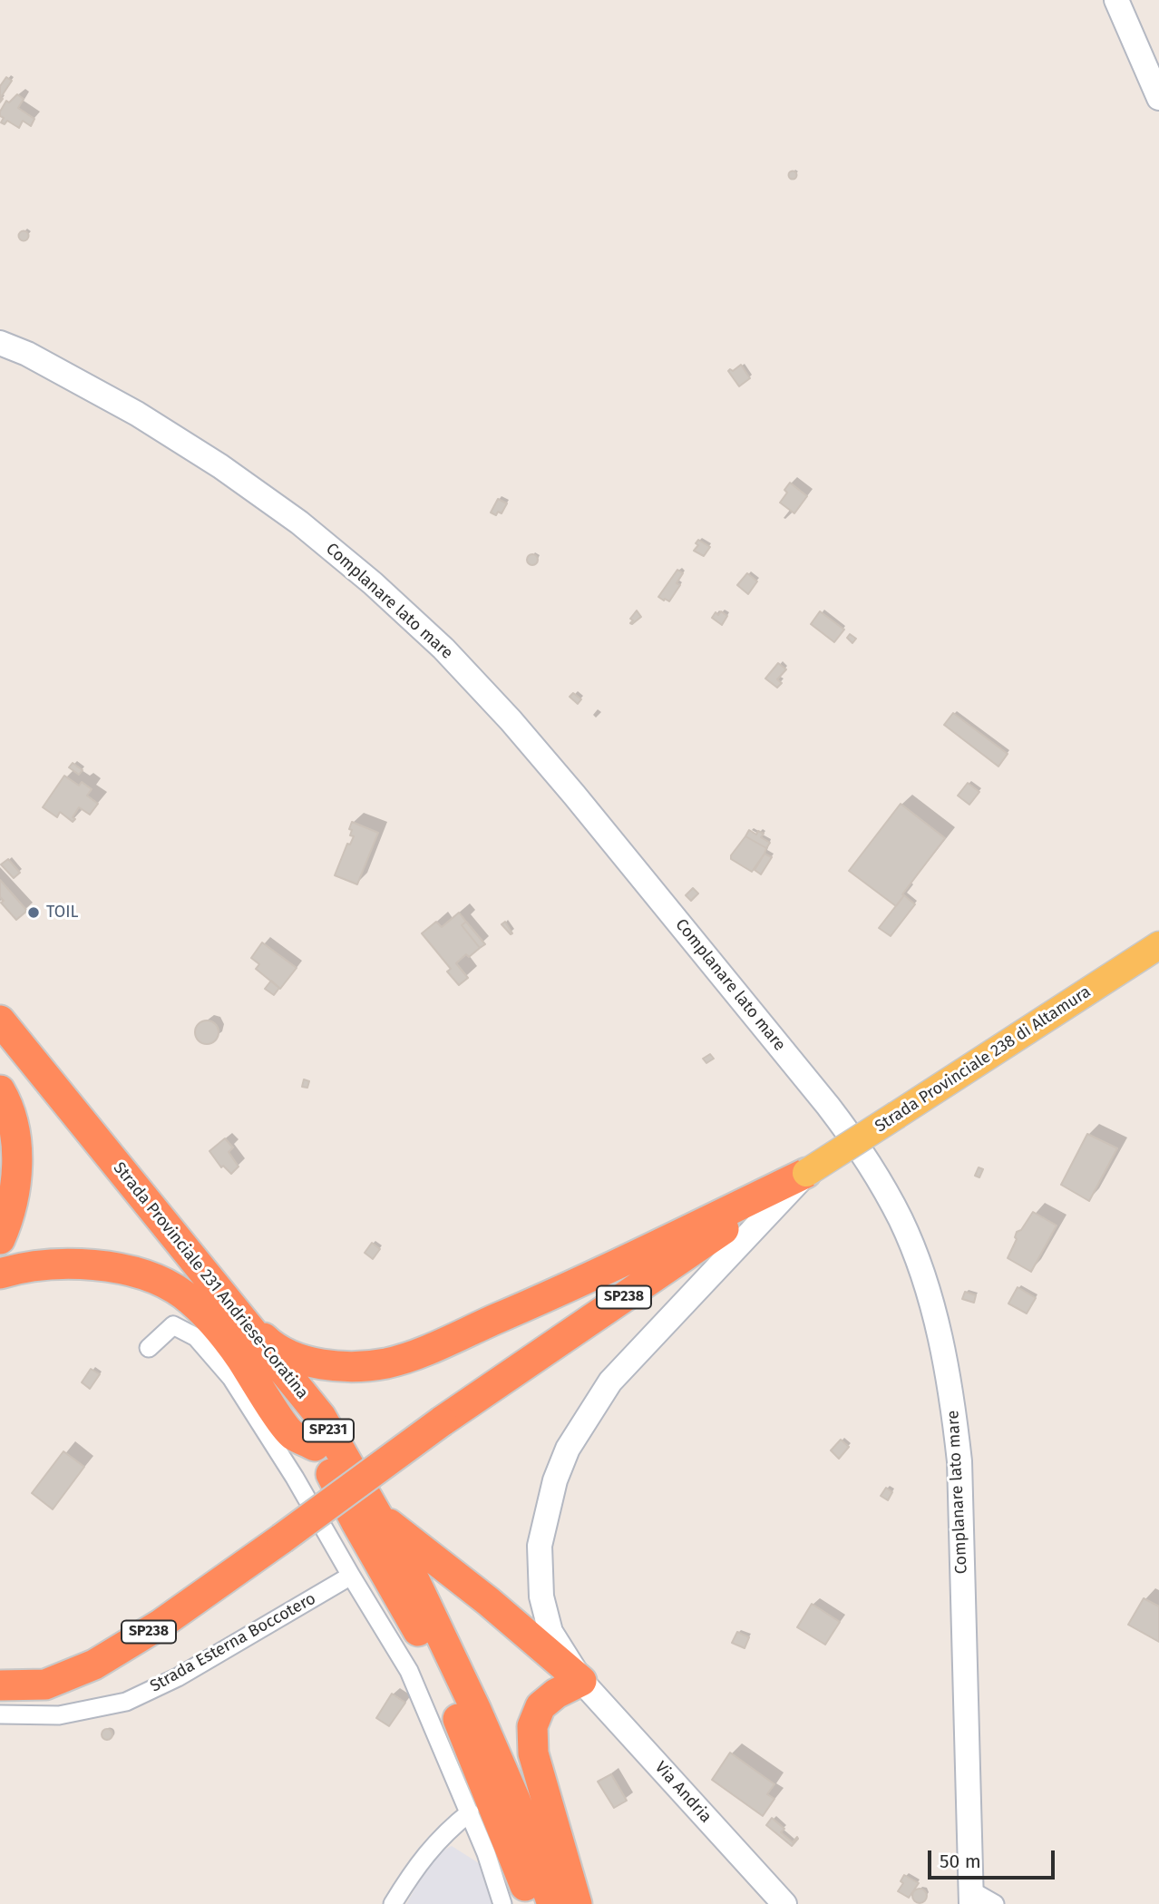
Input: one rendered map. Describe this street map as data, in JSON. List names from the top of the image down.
{
  "streets": {
    "highway": ["Strada Provinciale 231 Andriese-Coratina", "SP238", "SP231"],
    "main road": ["Strada Provinciale 238 di Altamura"],
    "street": ["Complanare lato mare", "Strada Esterna Boccotero", "Via Andria"]
  },
  "crossings": [
    ["Strada Provinciale 238 di Altamura", "SP238"],
    ["Strada Provinciale 238 di Altamura", "Via Andria"],
    ["SP238", "Via Andria"]
  ],
  "places": ["TOIL"],
  "scale_bar": "50 m"
}
